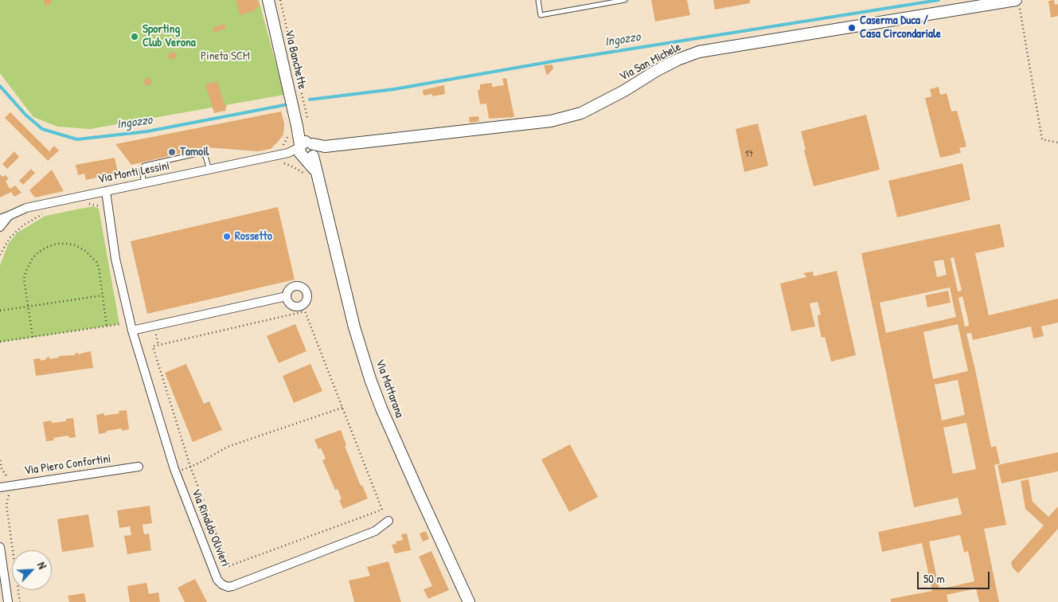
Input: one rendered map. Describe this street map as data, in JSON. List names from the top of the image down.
{
  "streets": {
    "street": [
      "Via Banchette",
      "Via San Michele",
      "Via Monti Lessini",
      "Via Mattarana",
      "Via Piero Confortini",
      "Via Rinaldo Olivieri"
    ]
  },
  "crossings": [
    ["Via Banchette", "Via San Michele"],
    ["Via Banchette", "Via Monti Lessini"],
    ["Via Banchette", "Via Mattarana"],
    ["Via San Michele", "Via Monti Lessini"],
    ["Via San Michele", "Via Mattarana"],
    ["Via Monti Lessini", "Via Mattarana"],
    ["Via Monti Lessini", "Via Rinaldo Olivieri"]
  ],
  "water": ["Ingozzo"],
  "parks": ["Pineta SCM"],
  "places": [
    "Caserma Duca / Casa Circondariale",
    "Sporting Club Verona",
    "Tamoil",
    "Rossetto"
  ],
  "house_numbers": ["17"],
  "scale_bar": "50 m",
  "north": "top right"
}
